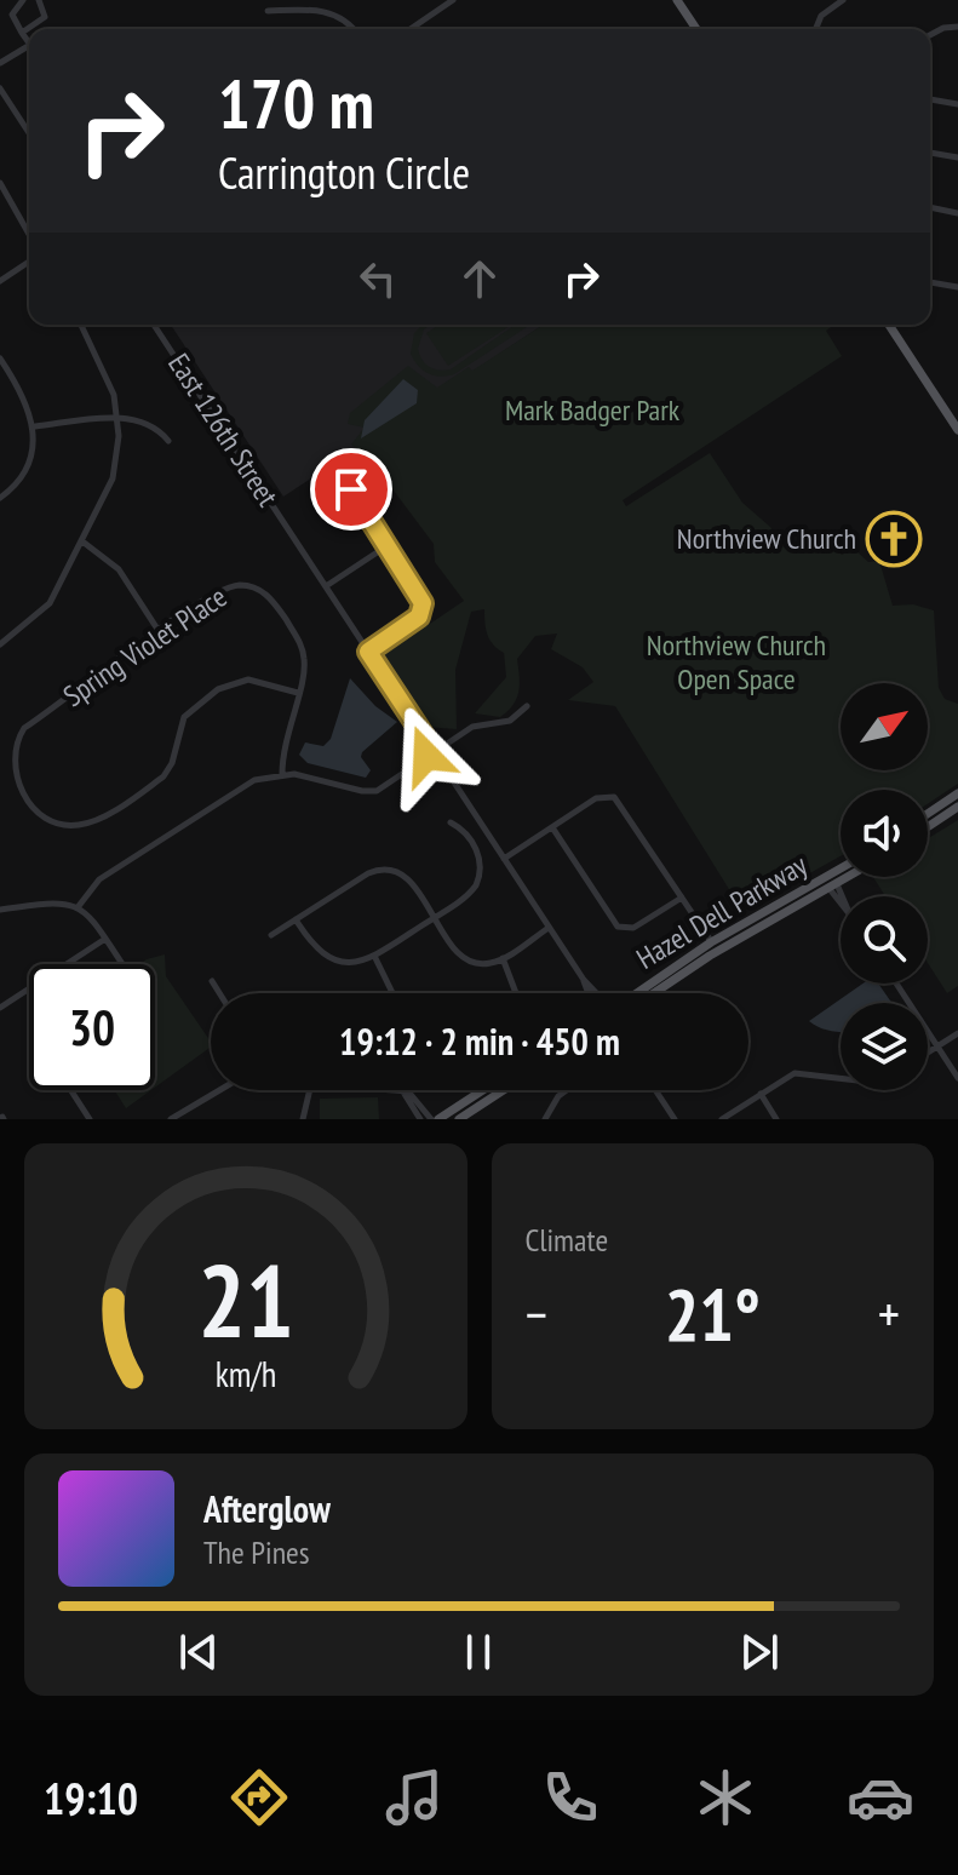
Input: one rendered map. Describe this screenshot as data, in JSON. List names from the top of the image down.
{
  "streets": {
    "main road": ["Hazel Dell Parkway"],
    "street": ["East 126th Street", "Spring Violet Place"]
  },
  "parks": ["Mark Badger Park", "Northview Church Open Space"],
  "places": {
    "church": ["Northview Church"]
  },
  "north": "top right",
  "page": {
    "turn": ["170 m", "Carrington Circle"],
    "limit": "30",
    "trip": "19:12 · 2 min · 450 m",
    "tile": "Climate",
    "heat": ["−", "21°", "+"],
    "song": ["Afterglow", "The Pines"],
    "tabs": "19:10",
    "gauge": ["21", "km/h"]
  }
}
